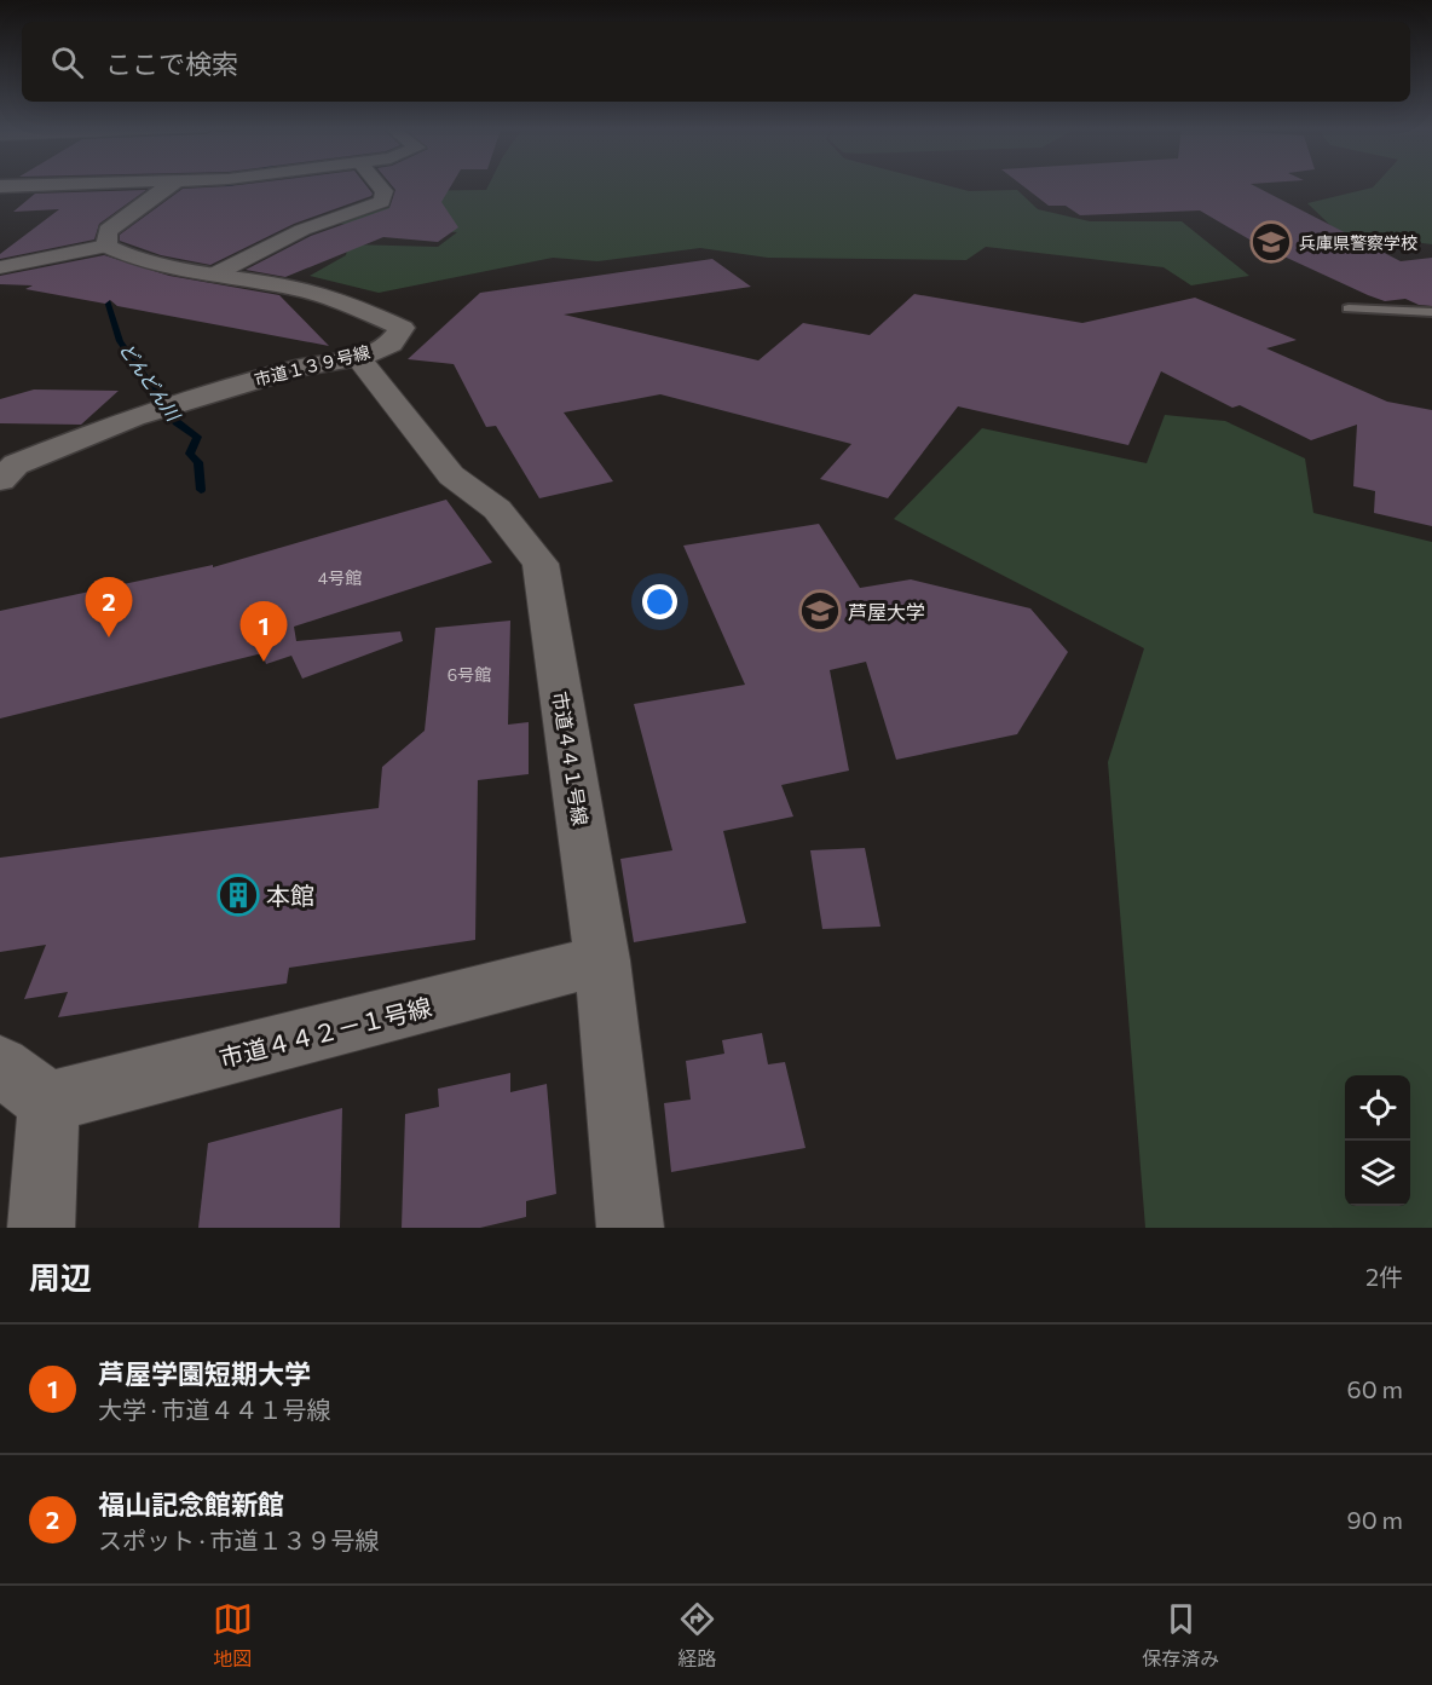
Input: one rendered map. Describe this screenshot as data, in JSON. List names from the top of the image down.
{
  "streets": {
    "street": ["市道１３９号線", "市道４４１号線", "市道４４２－１号線"]
  },
  "crossings": [
    ["市道１３９号線", "市道４４１号線"],
    ["市道４４１号線", "市道４４２－１号線"]
  ],
  "water": ["どんどん川"],
  "places": {
    "school or university": ["兵庫県警察学校", "芦屋大学"],
    "building": ["本館"]
  },
  "house_numbers": ["4号館", "6号館"],
  "page": {
    "search": "ここで検索",
    "pins": ["2", "1"],
    "heading": ["周辺", "2件"],
    "list": [
      {
        "mark": "1",
        "name": "芦屋学園短期大学",
        "note": "大学 · 市道４４１号線",
        "value": "60 m"
      },
      {
        "mark": "2",
        "name": "福山記念館新館",
        "note": "スポット · 市道１３９号線",
        "value": "90 m"
      }
    ],
    "nav": ["地図", "経路", "保存済み"]
  }
}
